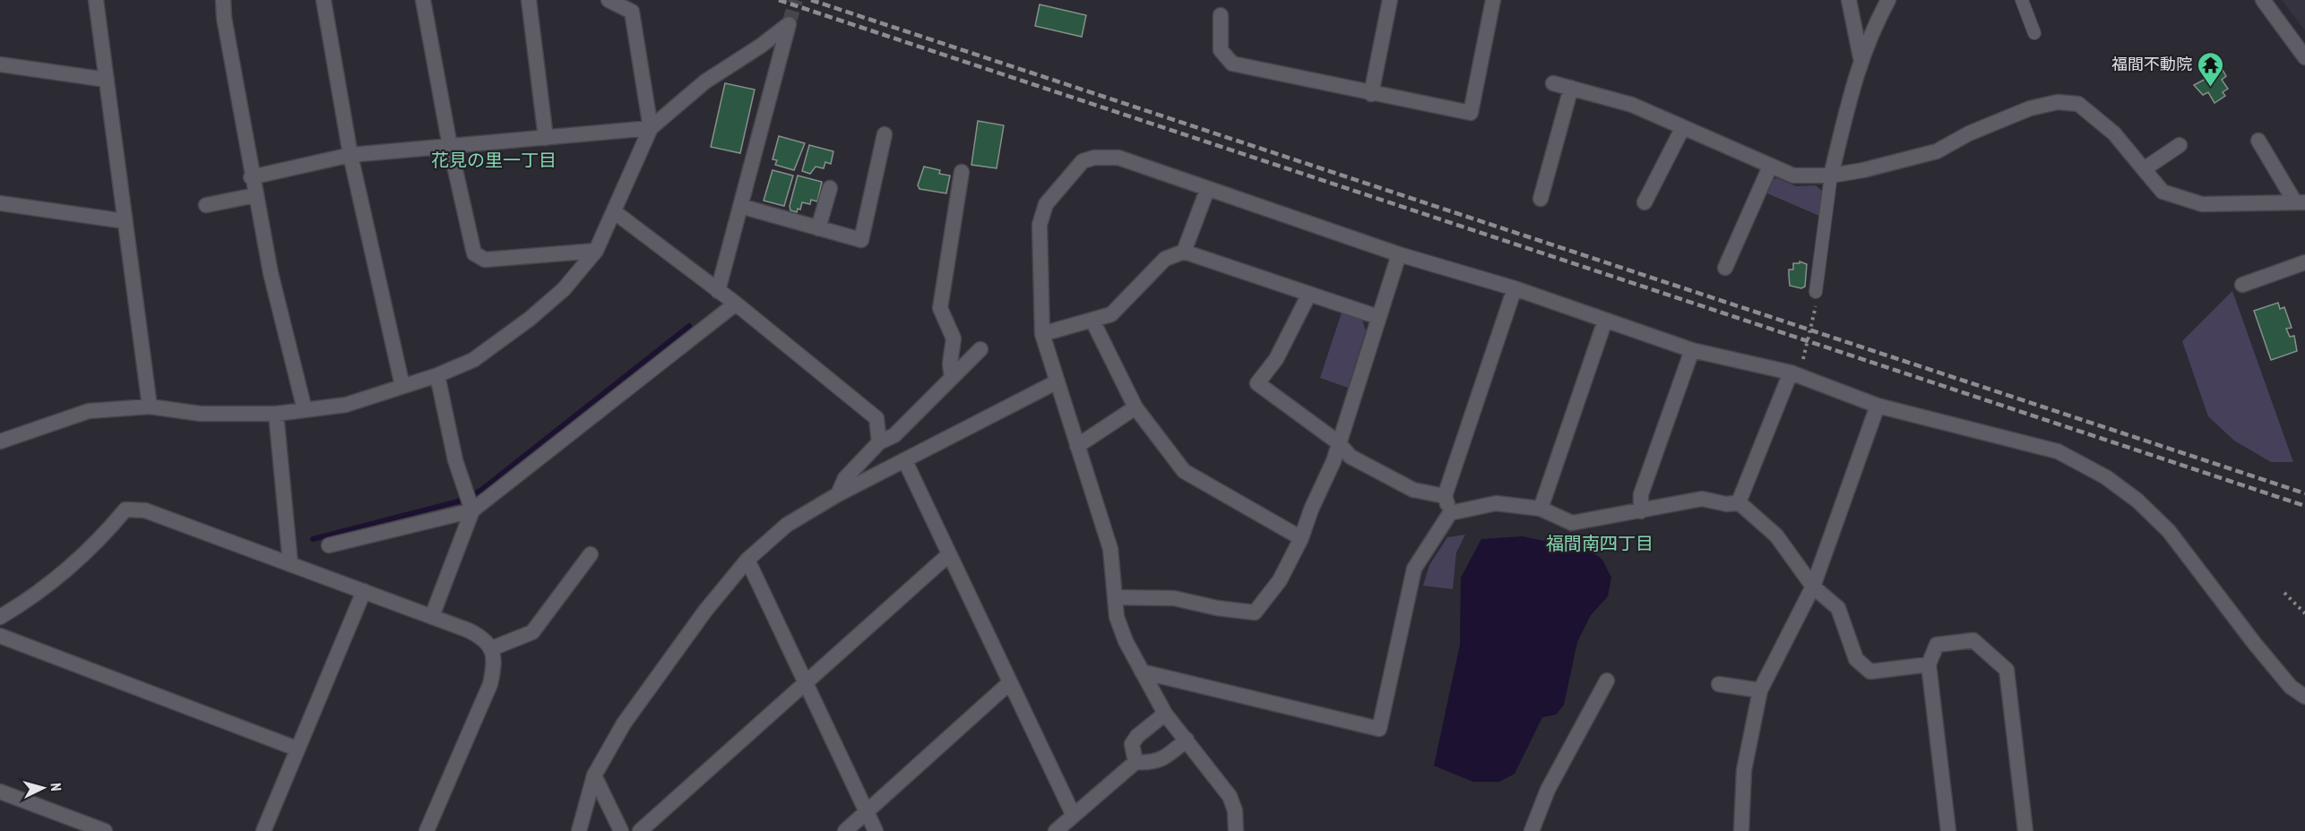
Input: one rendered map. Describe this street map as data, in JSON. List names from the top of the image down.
{
  "districts": ["花見の里一丁目", "福間南四丁目"],
  "places": {
    "temple": ["福間不動院"]
  },
  "north": "right"
}
